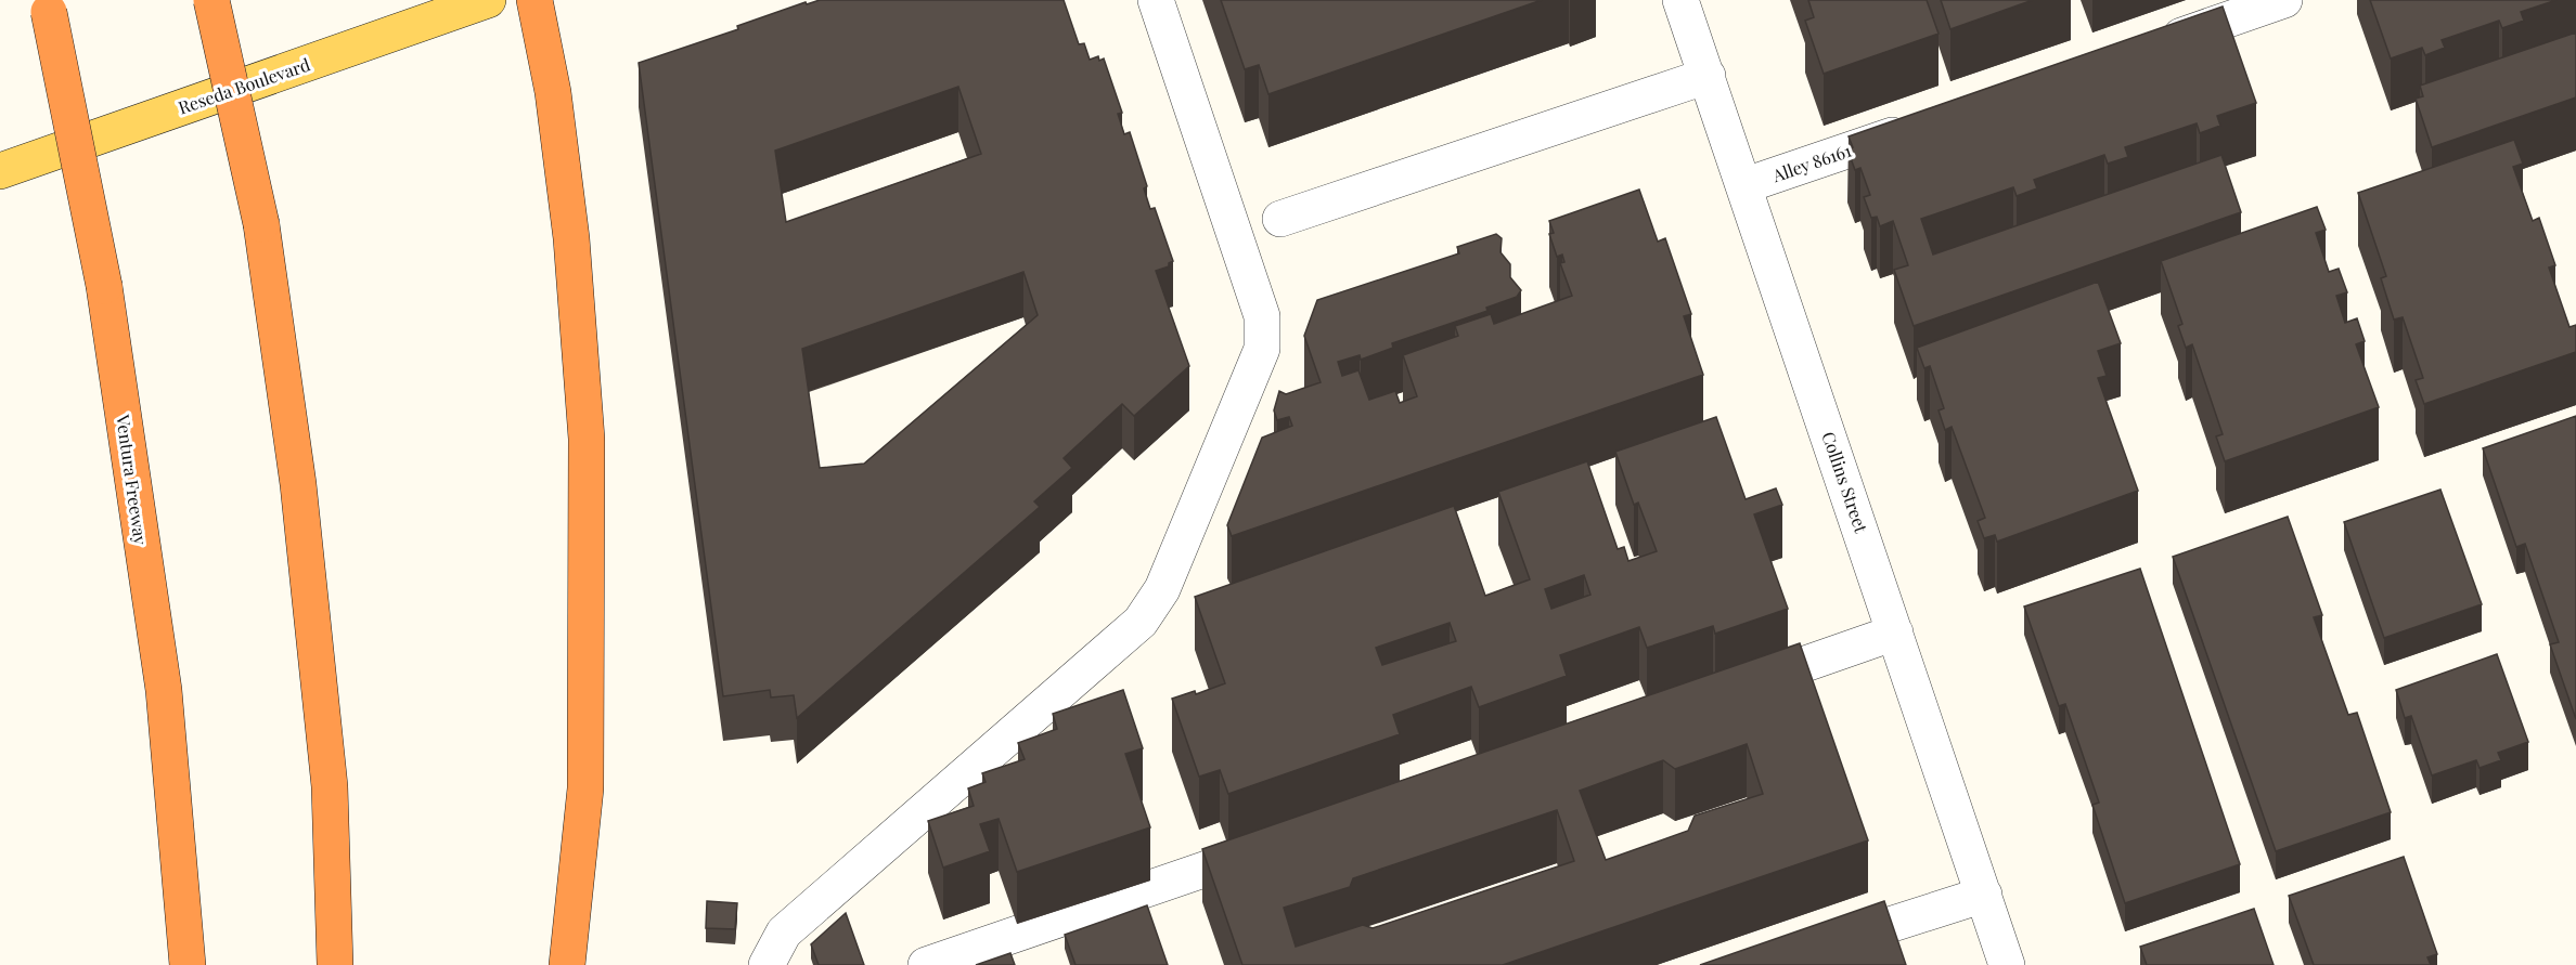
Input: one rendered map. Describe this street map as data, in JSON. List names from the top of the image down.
{
  "streets": {
    "highway": ["Ventura Freeway"],
    "main road": ["Reseda Boulevard"],
    "street": ["Alley 86161", "Collins Street"]
  },
  "crossings": [
    ["Alley 86161", "Collins Street"]
  ]
}
